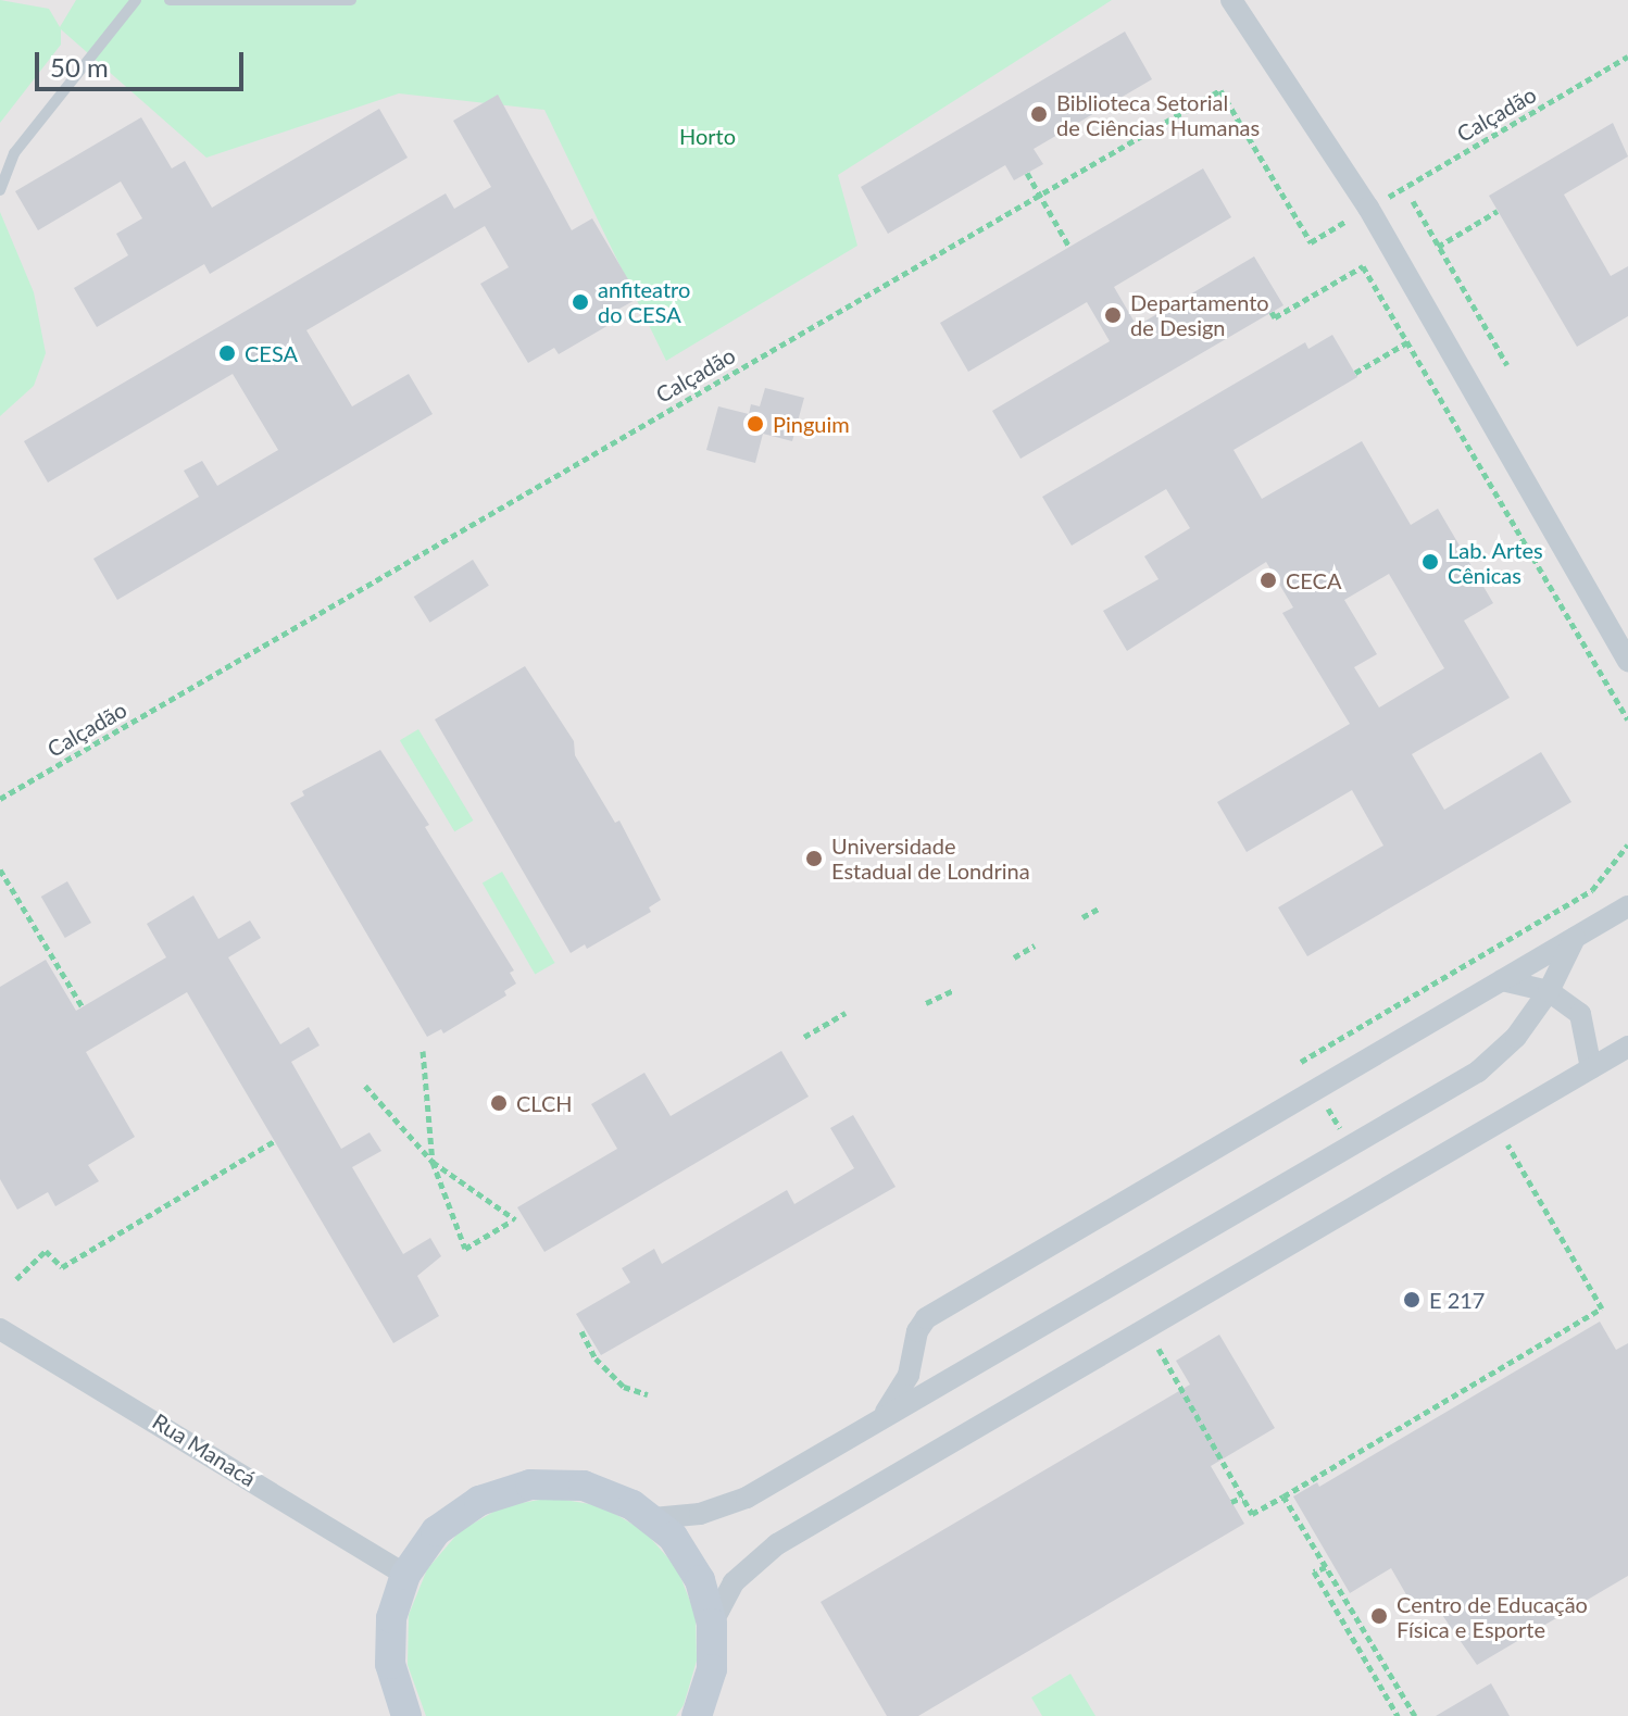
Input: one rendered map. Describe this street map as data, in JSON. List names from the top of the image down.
{
  "streets": {
    "street": ["Rua Manacá"],
    "path": ["Calçadão"]
  },
  "parks": ["Horto"],
  "places": [
    "Biblioteca Setorial de Ciências Humanas",
    "anfiteatro do CESA",
    "Departamento de Design",
    "CESA",
    "Pinguim",
    "Lab. Artes Cênicas",
    "CECA",
    "Universidade Estadual de Londrina",
    "CLCH",
    "E 217",
    "Centro de Educação Física e Esporte"
  ],
  "scale_bar": "50 m"
}
